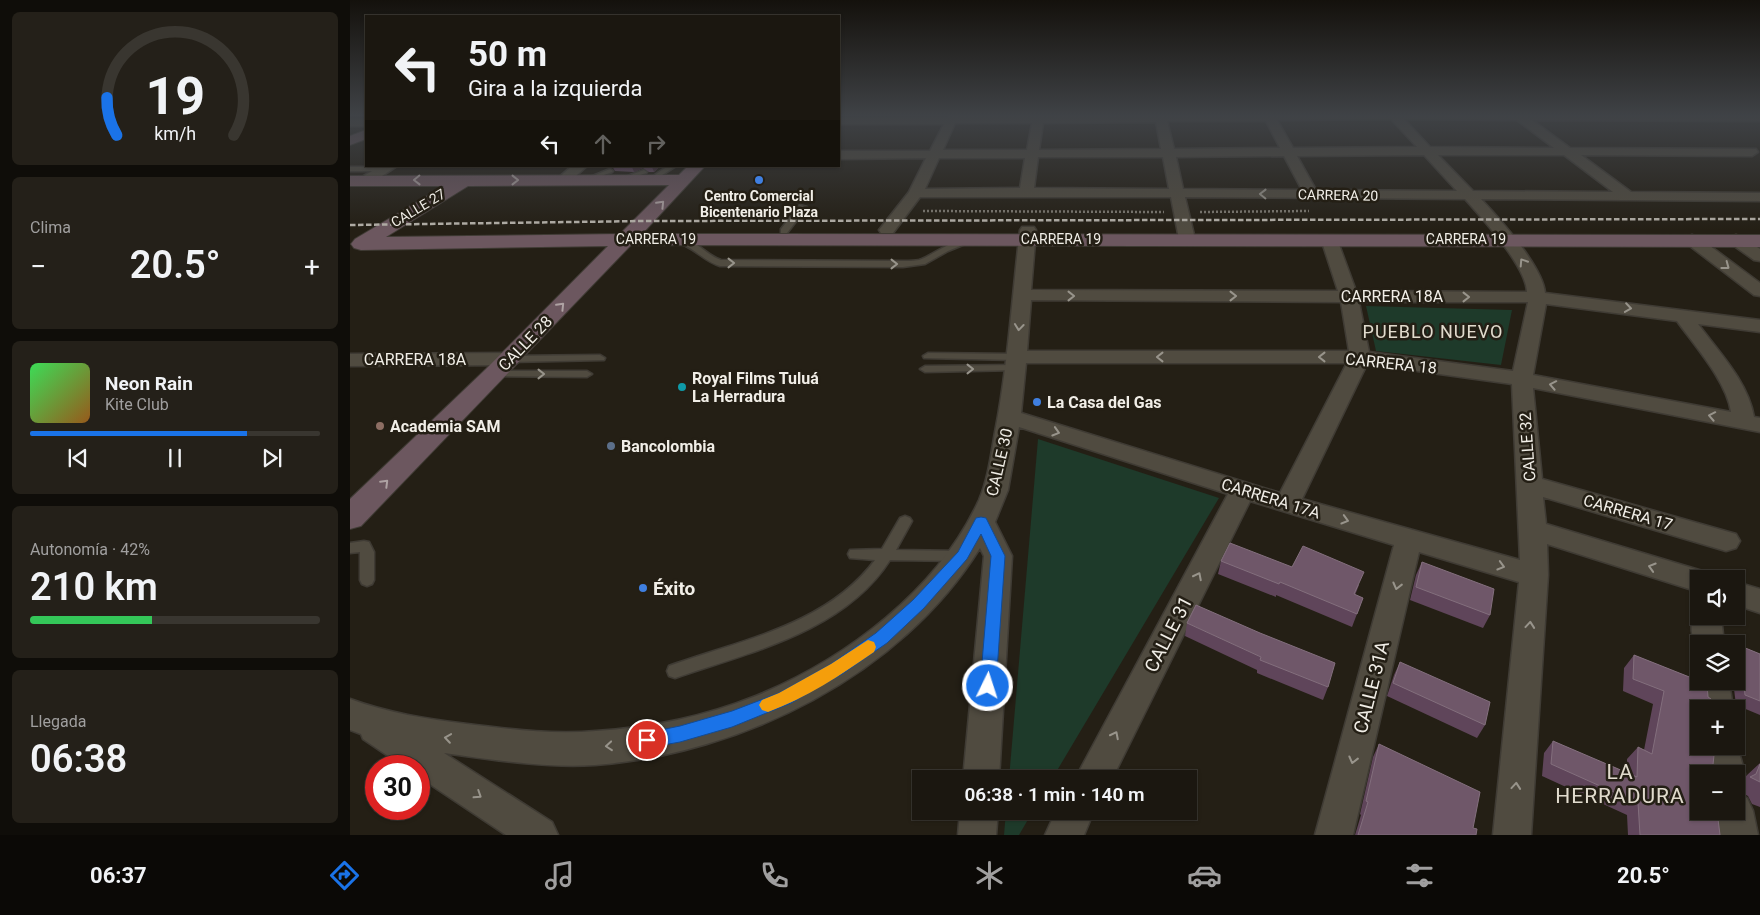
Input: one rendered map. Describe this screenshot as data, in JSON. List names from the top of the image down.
{
  "streets": {
    "main road": ["CALLE 27", "CARRERA 19", "CALLE 28"],
    "street": [
      "CARRERA 20",
      "CARRERA 18A",
      "CARRERA 18",
      "CALLE 32",
      "CALLE 30",
      "CARRERA 17A",
      "CARRERA 17",
      "CALLE 31",
      "CALLE 31A"
    ]
  },
  "crossings": [
    ["CARRERA 20", "CALLE 32"],
    ["CALLE 27", "CARRERA 19"],
    ["CARRERA 19", "CALLE 28"],
    ["CARRERA 19", "CALLE 32"],
    ["CARRERA 19", "CALLE 30"],
    ["CARRERA 18A", "CALLE 28"],
    ["CARRERA 18A", "CALLE 32"],
    ["CARRERA 18A", "CALLE 30"],
    ["CARRERA 18", "CALLE 32"],
    ["CARRERA 18", "CALLE 30"],
    ["CALLE 32", "CARRERA 17A"],
    ["CALLE 32", "CARRERA 17"],
    ["CALLE 30", "CARRERA 17A"],
    ["CARRERA 17A", "CALLE 31"],
    ["CARRERA 17A", "CALLE 31A"]
  ],
  "one_way": [
    "CARRERA 18A",
    "CALLE 28",
    "CARRERA 18",
    "CALLE 32",
    "CALLE 30",
    "CARRERA 17A",
    "CALLE 31",
    "CALLE 31A"
  ],
  "districts": ["PUEBLO NUEVO", "LA HERRADURA"],
  "places": [
    "Centro Comercial Bicentenario Plaza",
    "Royal Films Tuluá La Herradura",
    "La Casa del Gas",
    "Academia SAM",
    "Bancolombia",
    "Éxito"
  ],
  "page": {
    "turn": ["50 m", "Gira a la izquierda"],
    "tile": [
      "Clima",
      ["Autonomía · 42%", "210 km"],
      ["Llegada", "06:38"]
    ],
    "heat": ["−", "20.5°", "+"],
    "song": ["Neon Rain", "Kite Club"],
    "map_buttons": ["+", "−"],
    "limit": "30",
    "trip": "06:38 · 1 min · 140 m",
    "tabs": ["06:37", "20.5°"],
    "gauge": ["19", "km/h"]
  }
}
